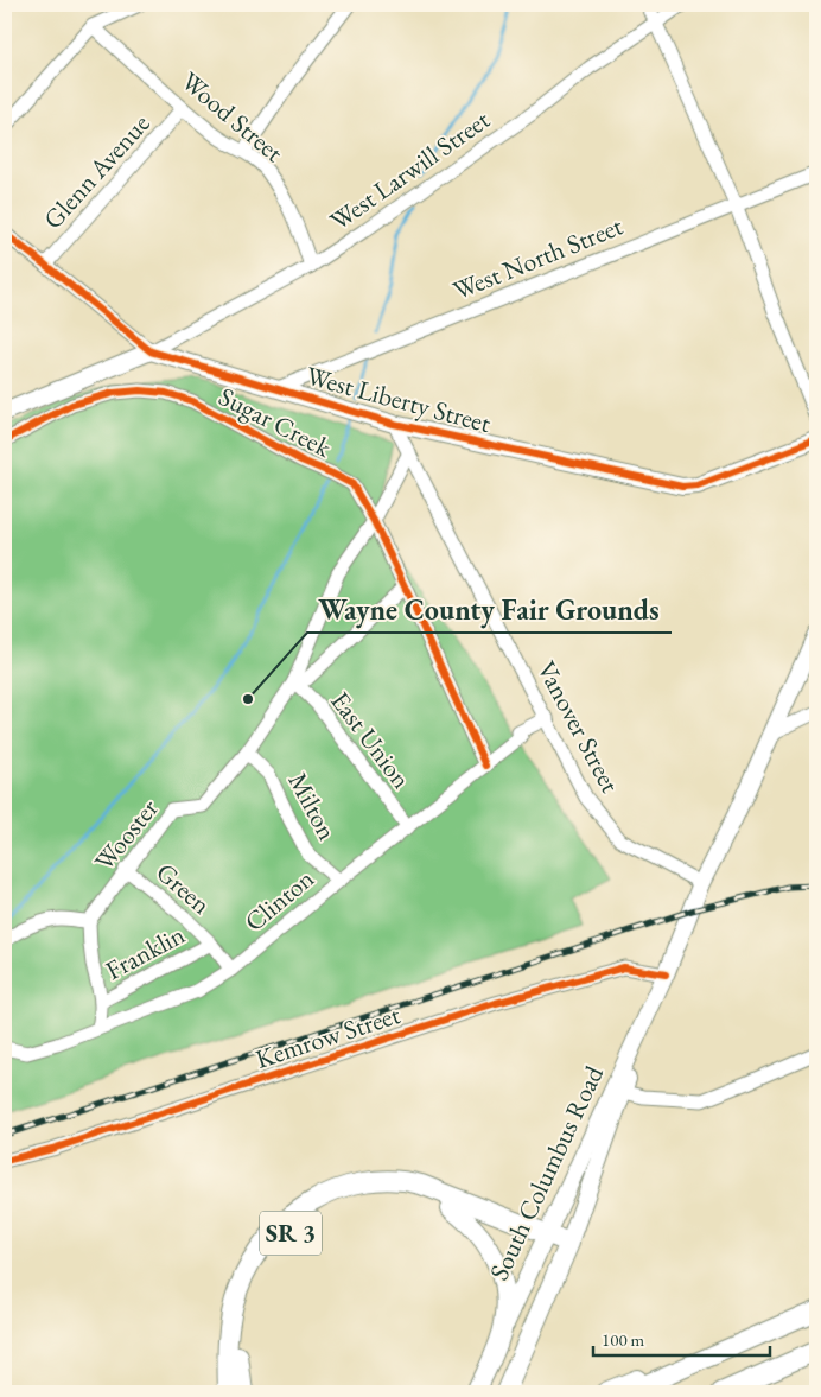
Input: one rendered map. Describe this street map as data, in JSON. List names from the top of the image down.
{
  "streets": {
    "highway": ["South Columbus Road", "SR 3"],
    "main road": ["West Liberty Street"],
    "street": [
      "Wood Street",
      "West Larwill Street",
      "Glenn Avenue",
      "West North Street",
      "Sugar Creek",
      "Vanover Street",
      "East Union",
      "Milton",
      "Wooster",
      "Green",
      "Clinton",
      "Franklin",
      "Kemrow Street"
    ]
  },
  "crossings": [
    ["Wood Street", "West Larwill Street"],
    ["Wood Street", "Glenn Avenue"],
    ["West Larwill Street", "West Liberty Street"],
    ["Glenn Avenue", "West Liberty Street"],
    ["West North Street", "West Liberty Street"],
    ["West Liberty Street", "Vanover Street"],
    ["Sugar Creek", "Wooster"],
    ["Sugar Creek", "Clinton"],
    ["Vanover Street", "Wooster"],
    ["Vanover Street", "Clinton"],
    ["Vanover Street", "South Columbus Road"],
    ["East Union", "Wooster"],
    ["East Union", "Clinton"],
    ["Milton", "Wooster"],
    ["Milton", "Clinton"],
    ["Wooster", "Green"],
    ["Green", "Clinton"],
    ["Green", "Franklin"],
    ["Kemrow Street", "South Columbus Road"],
    ["South Columbus Road", "SR 3"]
  ],
  "places": ["Wayne County Fair Grounds"],
  "scale_bar": "100 m"
}
